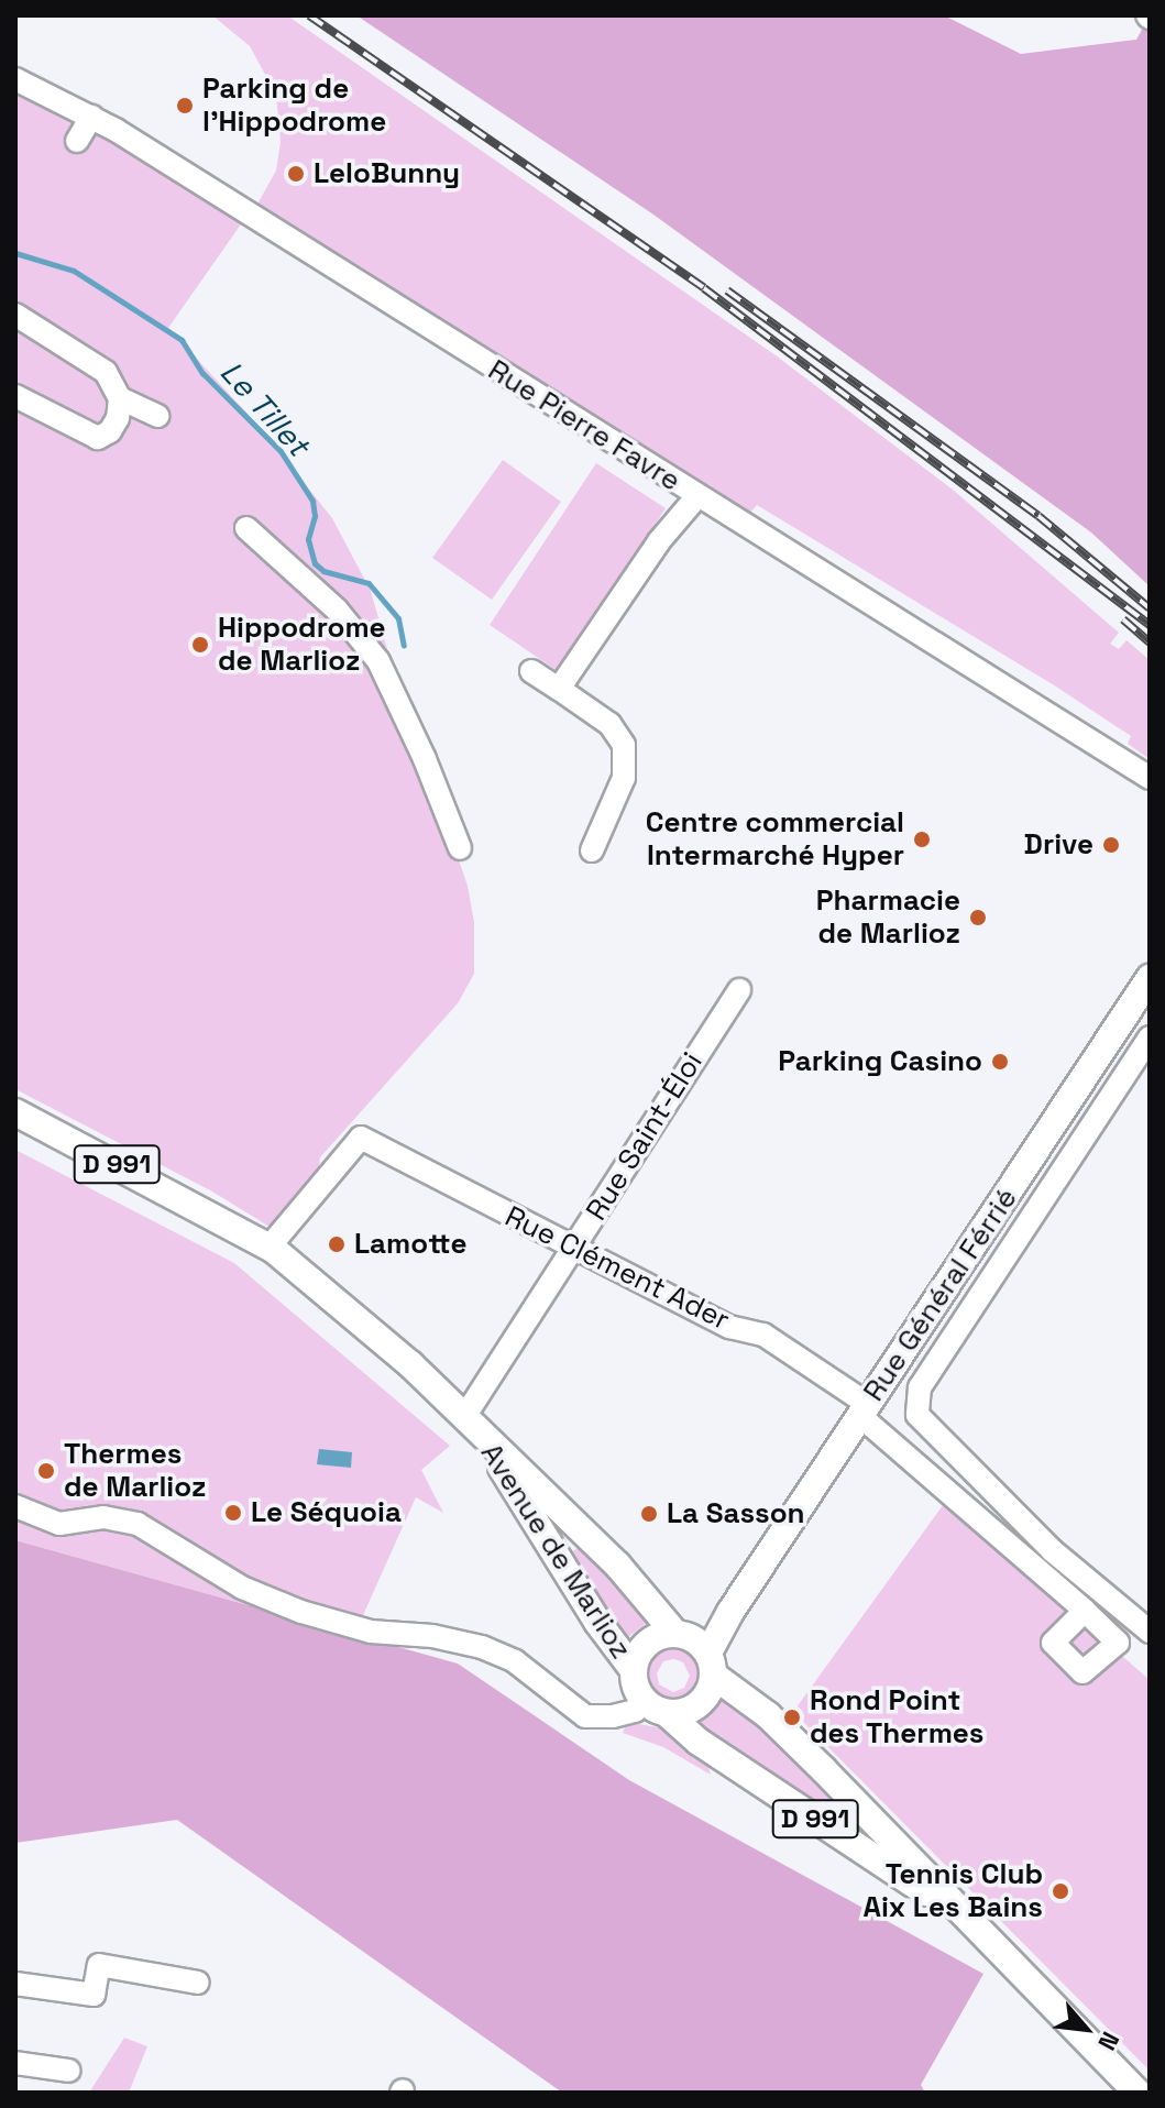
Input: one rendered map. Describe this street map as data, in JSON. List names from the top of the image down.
{
  "streets": {
    "main road": ["D 991", "Rue Général Férrié", "Avenue de Marlioz"],
    "street": ["Rue Pierre Favre", "Rue Saint-Éloi", "Rue Clément Ader"]
  },
  "crossings": [
    ["Rue Saint-Éloi", "Rue Clément Ader"],
    ["Rue Saint-Éloi", "Avenue de Marlioz"],
    ["Rue Clément Ader", "Rue Général Férrié"],
    ["Rue Clément Ader", "Avenue de Marlioz"],
    ["Rue Général Férrié", "Avenue de Marlioz"]
  ],
  "water": ["Le Tillet"],
  "places": [
    "Parking de l'Hippodrome",
    "LeloBunny",
    "Hippodrome de Marlioz",
    "Centre commercial Intermarché Hyper",
    "Drive",
    "Pharmacie de Marlioz",
    "Parking Casino",
    "Lamotte",
    "Thermes de Marlioz",
    "Le Séquoia",
    "La Sasson",
    "Rond Point des Thermes",
    "Tennis Club Aix Les Bains"
  ],
  "north": "bottom right"
}
